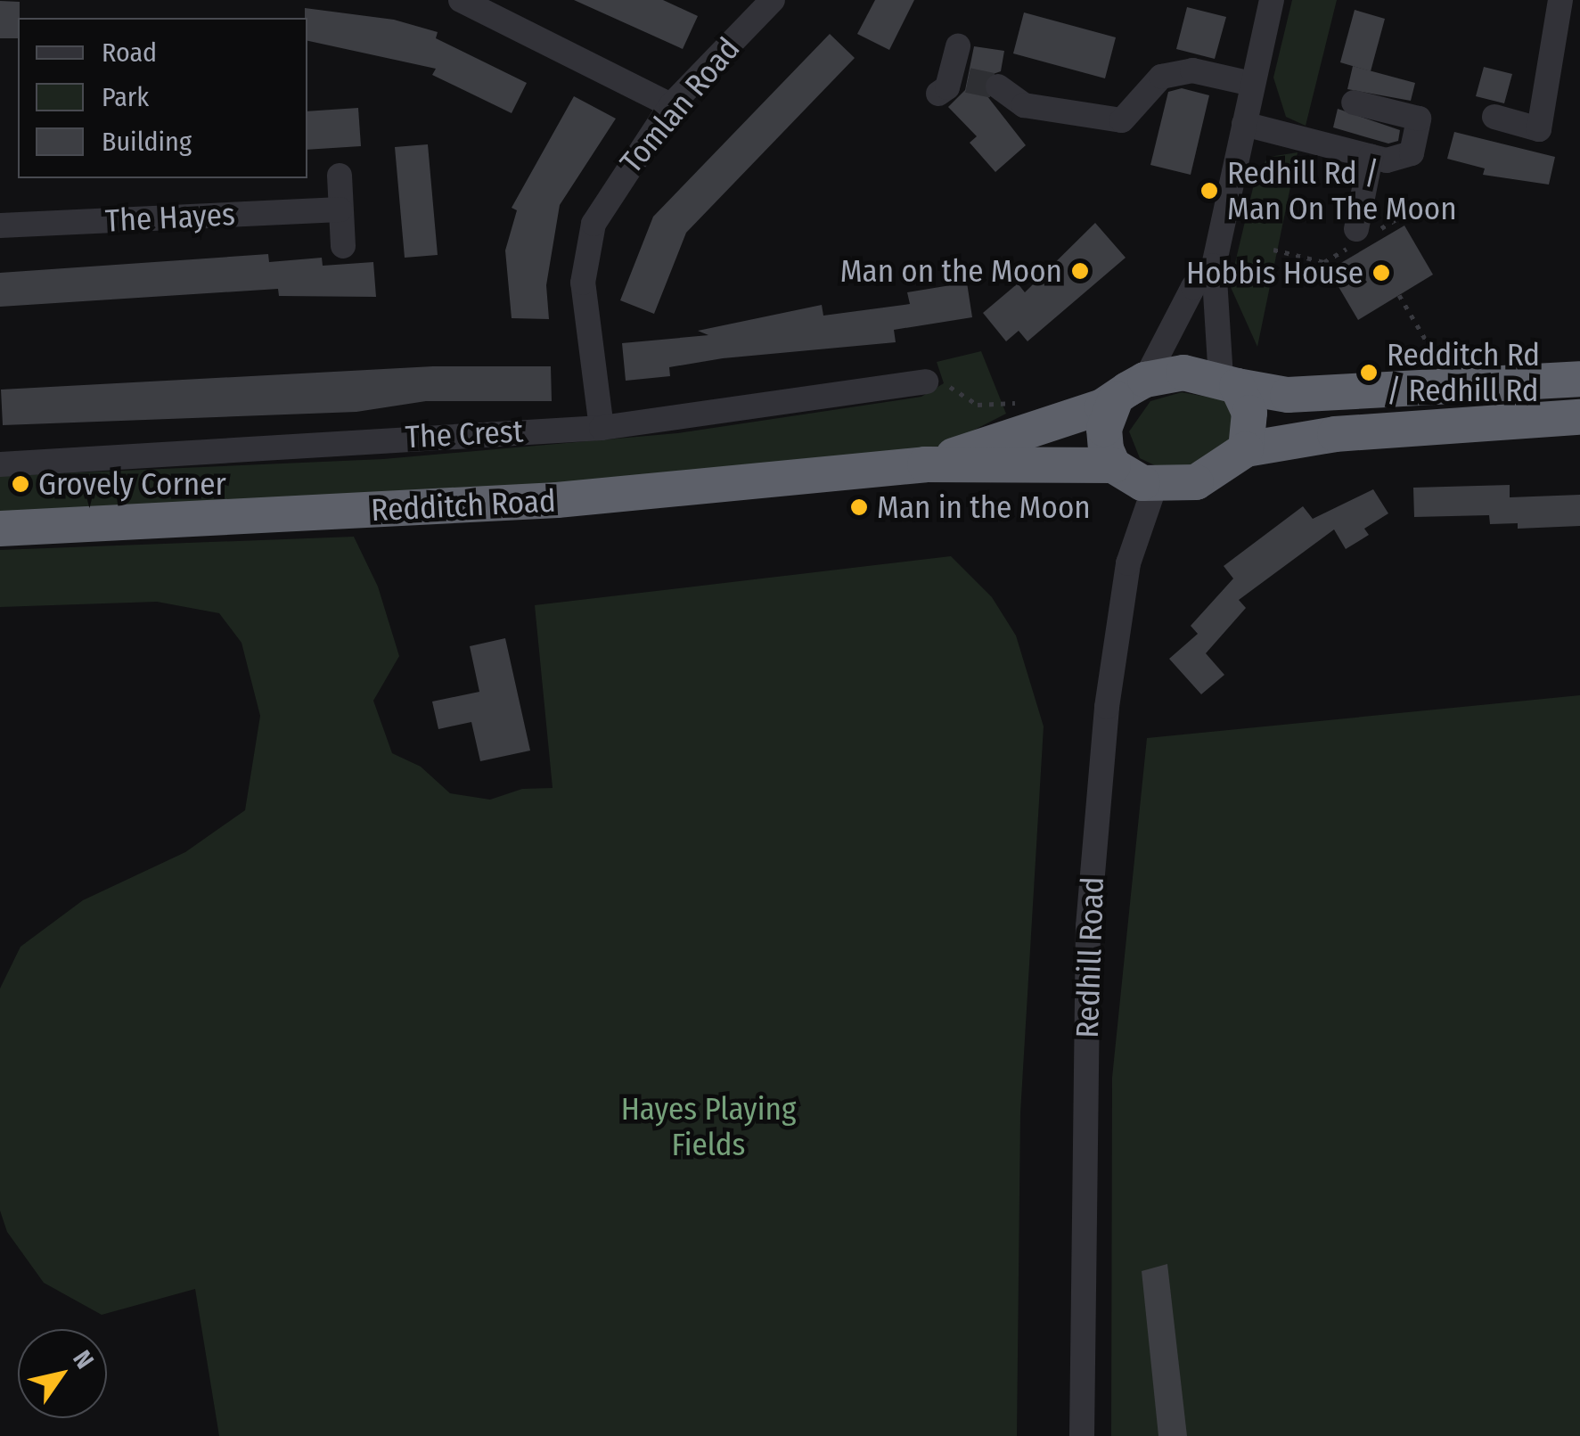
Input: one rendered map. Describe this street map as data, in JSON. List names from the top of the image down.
{
  "streets": {
    "highway": ["Redditch Road"],
    "street": [
      "Tomlan Road",
      "The Hayes",
      "The Crest",
      "Redhill Road"
    ]
  },
  "crossings": [
    ["Tomlan Road", "The Crest"],
    ["Redditch Road", "Redhill Road"]
  ],
  "parks": ["Hayes Playing Fields"],
  "places": [
    "Redhill Rd / Man On The Moon",
    "Man on the Moon",
    "Hobbis House",
    "Redditch Rd / Redhill Rd",
    "Grovely Corner",
    "Man in the Moon"
  ],
  "legend": ["Road", "Park", "Building"],
  "north": "top right"
}
